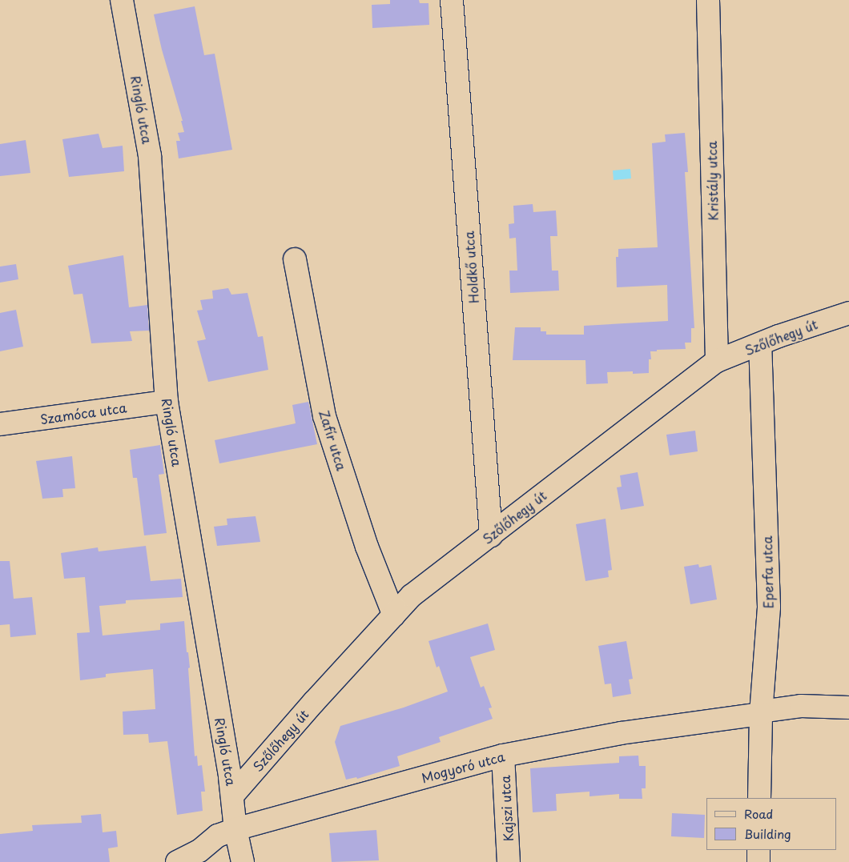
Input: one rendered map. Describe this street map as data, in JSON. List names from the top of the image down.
{
  "streets": {
    "street": [
      "Ringló utca",
      "Kristály utca",
      "Holdkő utca",
      "Szőlőhegy út",
      "Szamóca utca",
      "Zafír utca",
      "Eperfa utca",
      "Mogyoró utca",
      "Kajszi utca"
    ]
  },
  "crossings": [
    ["Ringló utca", "Szőlőhegy út"],
    ["Ringló utca", "Szamóca utca"],
    ["Ringló utca", "Mogyoró utca"],
    ["Kristály utca", "Szőlőhegy út"],
    ["Holdkő utca", "Szőlőhegy út"],
    ["Szőlőhegy út", "Zafír utca"],
    ["Szőlőhegy út", "Eperfa utca"],
    ["Eperfa utca", "Mogyoró utca"],
    ["Mogyoró utca", "Kajszi utca"]
  ],
  "legend": ["Road", "Building"]
}
